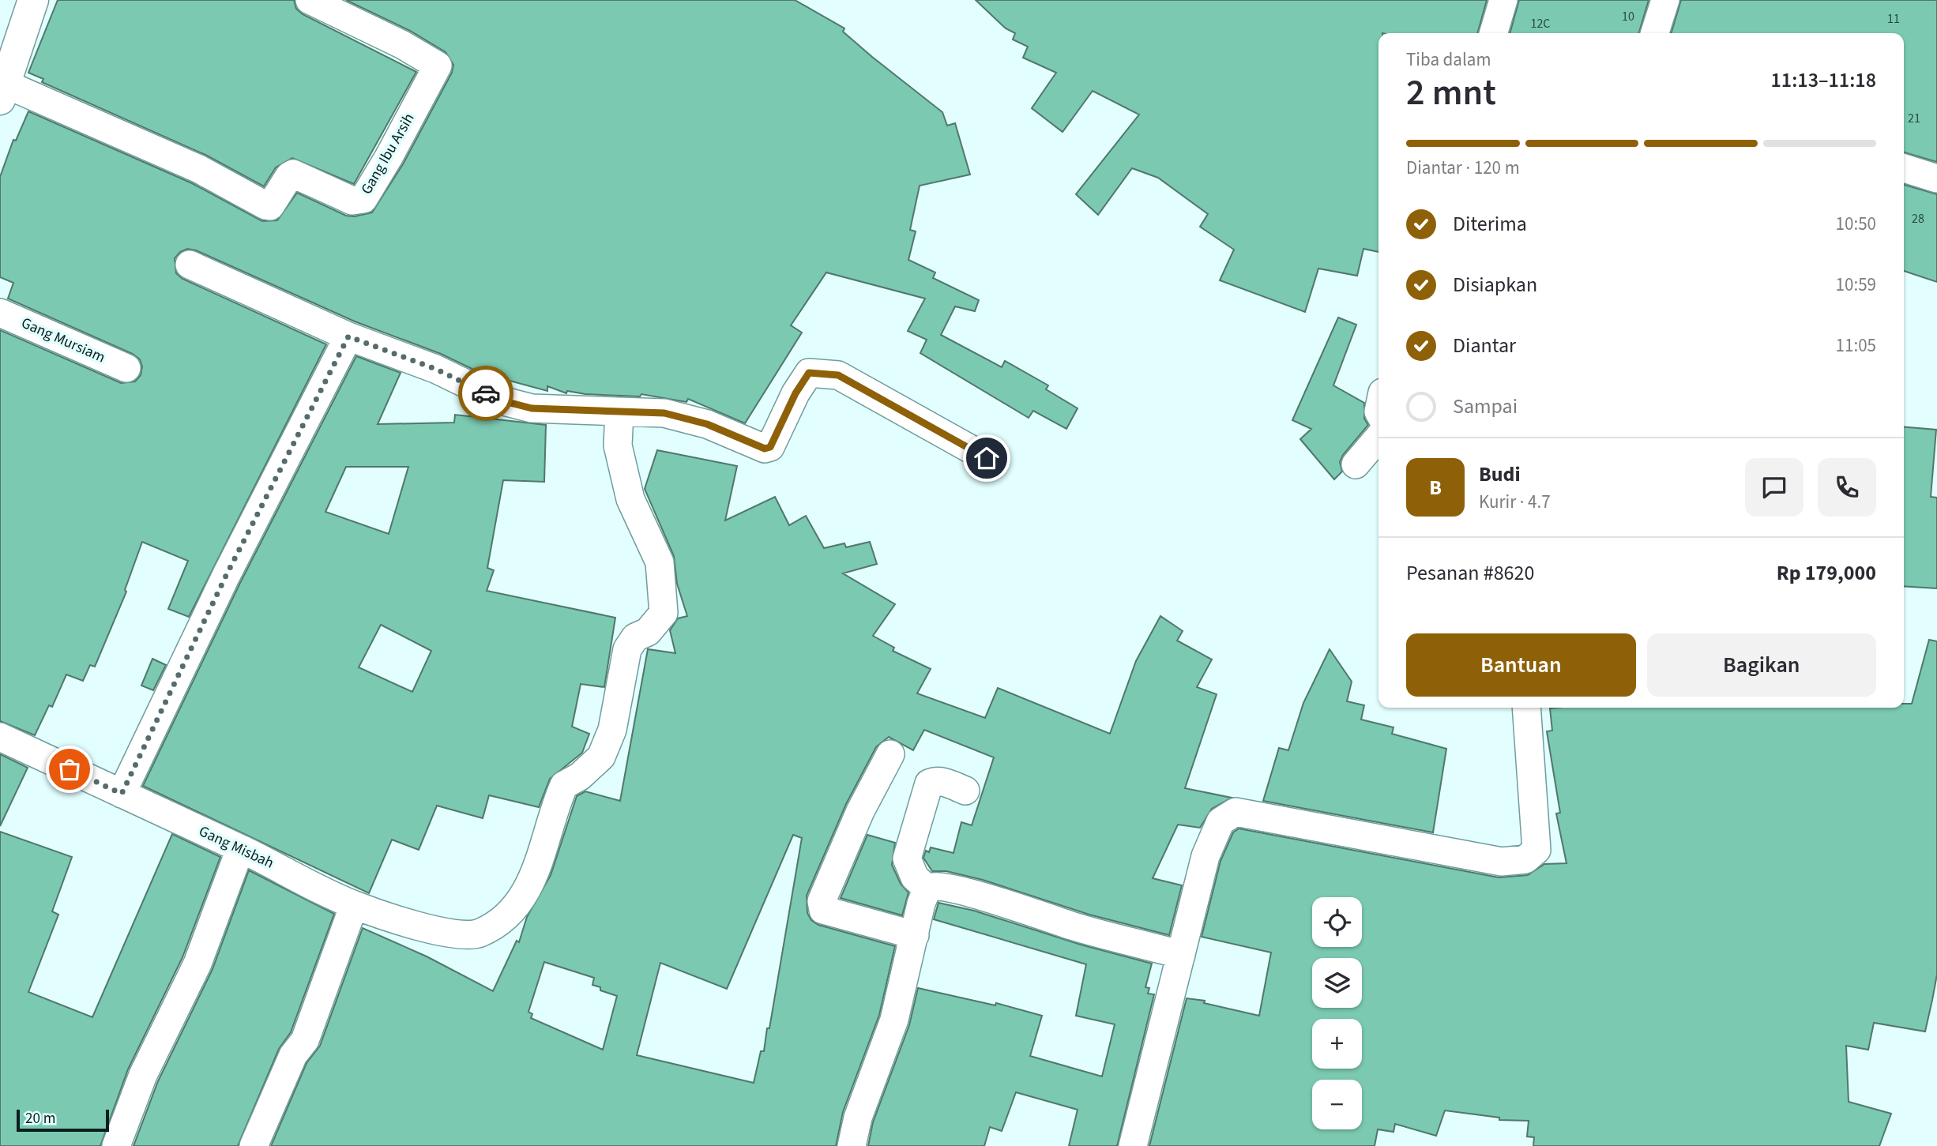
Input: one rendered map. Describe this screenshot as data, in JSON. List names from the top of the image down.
{
  "streets": {
    "street": ["Gang Ibu Arsih", "Gang Mursiam", "Gang Misbah"]
  },
  "house_numbers": [
    "10",
    "11",
    "12C",
    "21",
    "28"
  ],
  "scale_bar": "20 m",
  "page": {
    "heading": ["2 mnt", "Tiba dalam", "11:13–11:18"],
    "panel": [
      "Budi",
      "Kurir · 4.7",
      "Pesanan #8620",
      "Rp 179,000"
    ],
    "bar": "Diantar · 120 m",
    "list": [
      ["Diterima", "10:50"],
      ["Disiapkan", "10:59"],
      ["Diantar", "11:05"],
      "Sampai"
    ],
    "round": "B",
    "buttons": ["Bantuan", "Bagikan"],
    "map_buttons": ["+", "−"],
    "scale": "20 m"
  }
}
